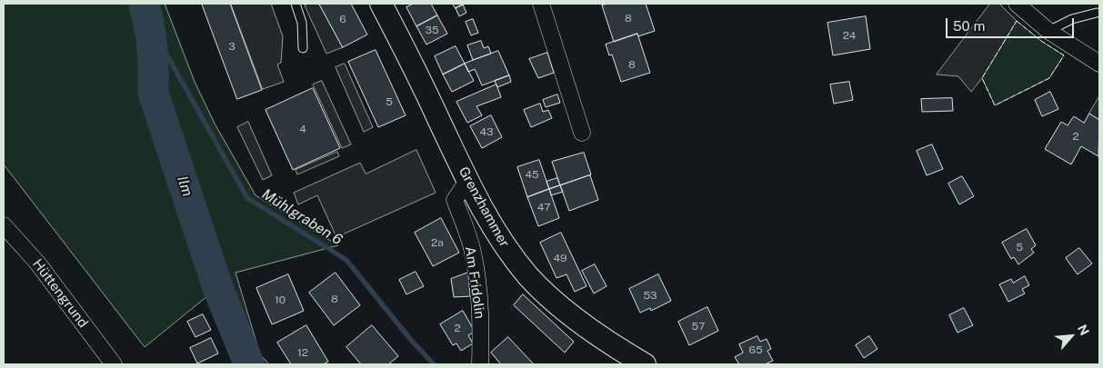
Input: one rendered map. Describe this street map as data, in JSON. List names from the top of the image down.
{
  "streets": {
    "main road": ["Grenzhammer"],
    "street": ["Am Fridolin", "Hüttengrund"]
  },
  "crossings": [
    ["Grenzhammer", "Am Fridolin"]
  ],
  "water": ["Ilm", "Mühlgraben 6"],
  "house_numbers": [
    "8",
    "6",
    "35",
    "24",
    "3",
    "8",
    "5",
    "4",
    "43",
    "2",
    "45",
    "47",
    "2a",
    "5",
    "49",
    "53",
    "8",
    "10",
    "57",
    "2",
    "65",
    "12"
  ],
  "scale_bar": "50 m",
  "north": "top right"
}
